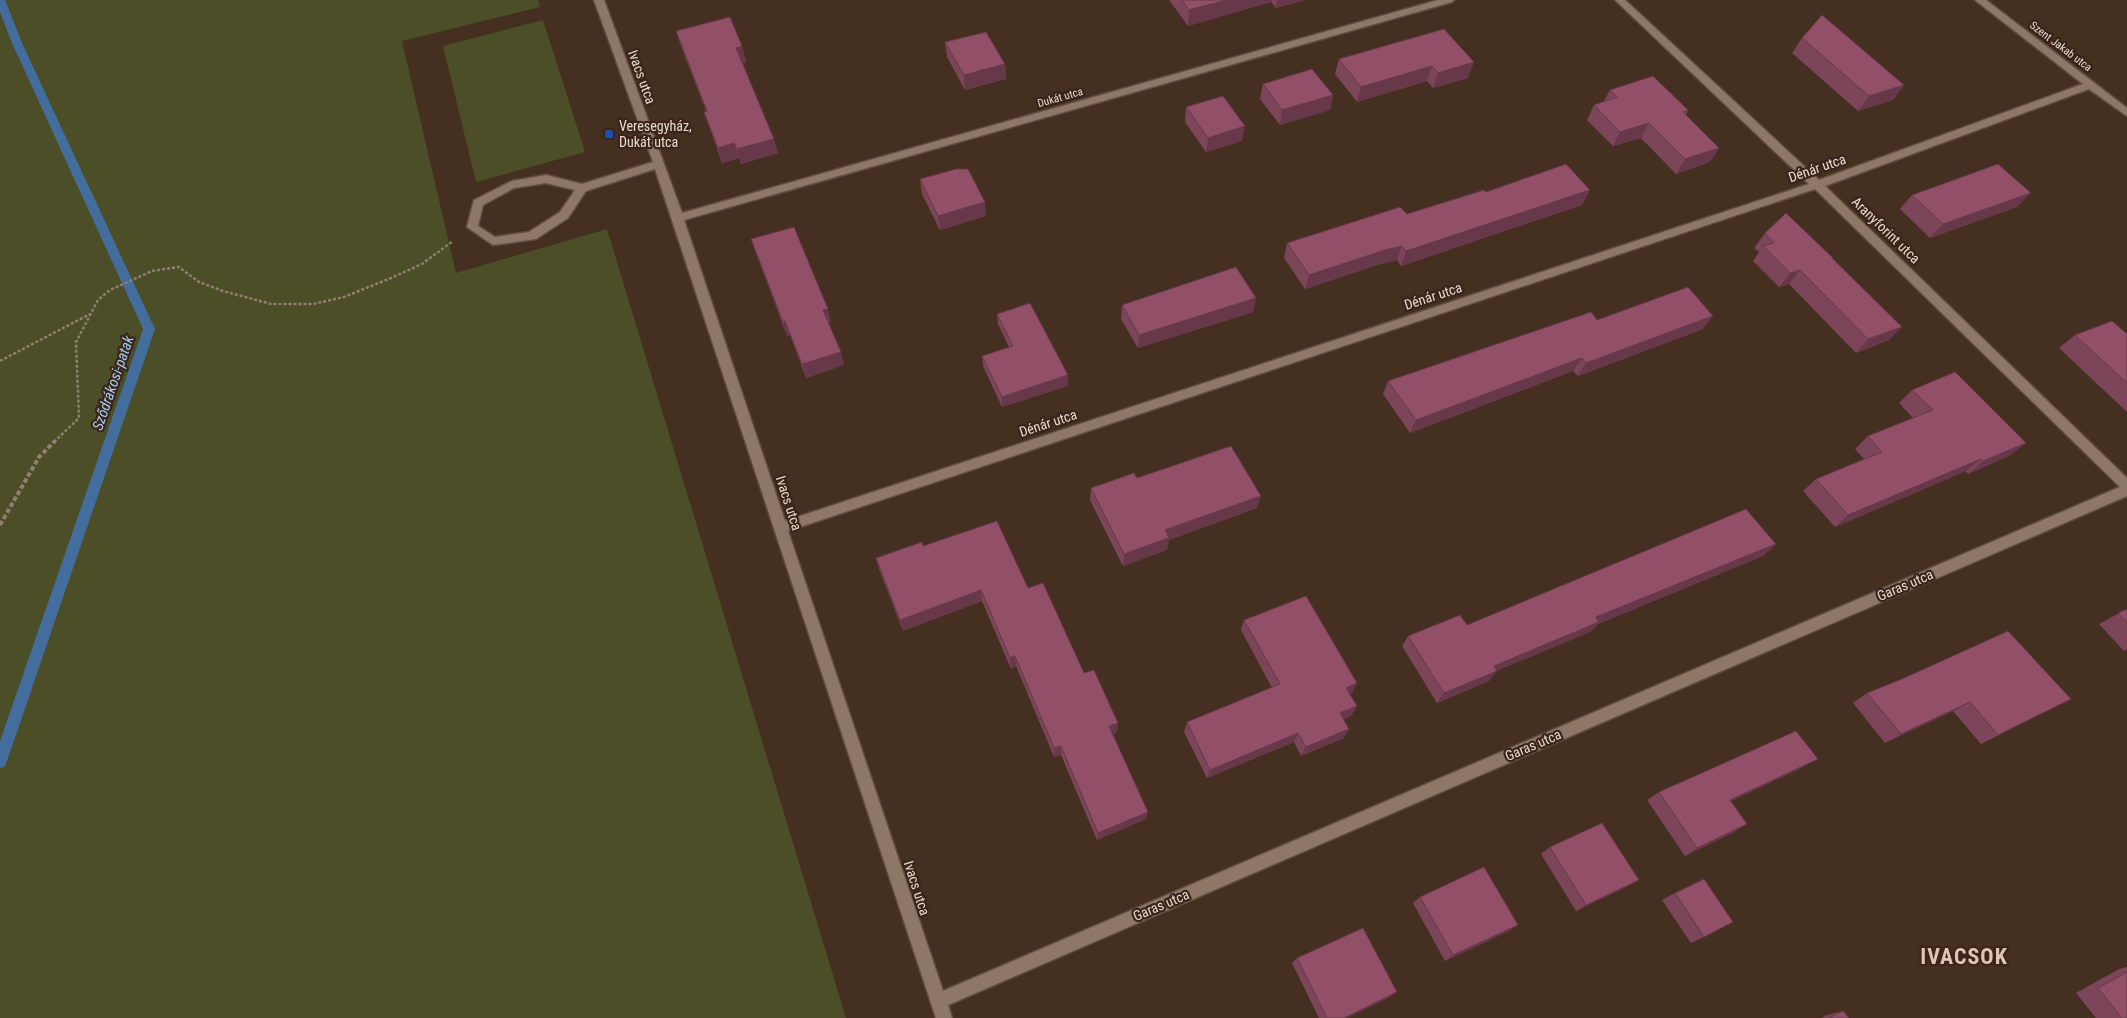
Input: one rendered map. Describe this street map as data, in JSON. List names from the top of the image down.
{
  "streets": {
    "street": [
      "Szent Jakab utca",
      "Ivacs utca",
      "Dukát utca",
      "Dénár utca",
      "Aranyforint utca",
      "Garas utca"
    ]
  },
  "crossings": [
    ["Szent Jakab utca", "Dénár utca"],
    ["Ivacs utca", "Dukát utca"],
    ["Ivacs utca", "Dénár utca"],
    ["Ivacs utca", "Garas utca"],
    ["Dénár utca", "Aranyforint utca"]
  ],
  "districts": ["IVACSOK"],
  "water": ["Sződrákosi-patak"],
  "places": {
    "transit": ["Veresegyház, Dukát utca"]
  }
}
